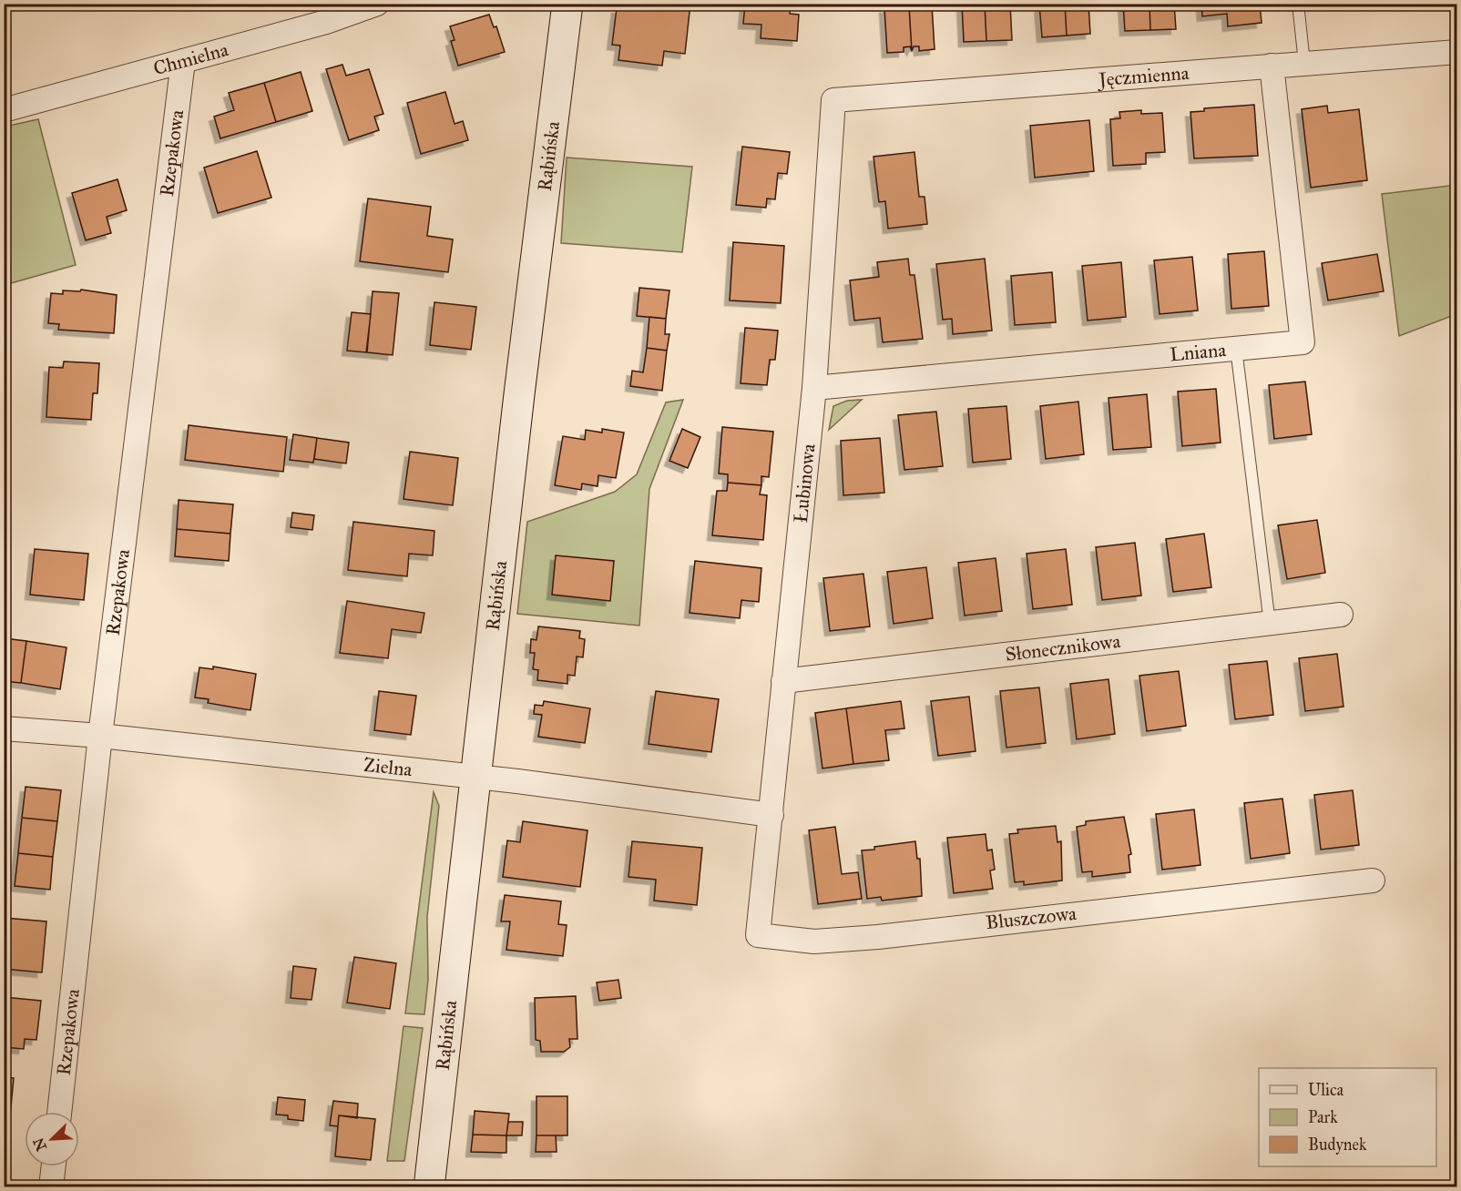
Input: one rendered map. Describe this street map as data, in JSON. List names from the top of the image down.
{
  "streets": {
    "street": [
      "Chmielna",
      "Jęczmienna",
      "Rzepakowa",
      "Rąbińska",
      "Lniana",
      "Łubinowa",
      "Słonecznikowa",
      "Zielna",
      "Bluszczowa"
    ]
  },
  "crossings": [
    ["Chmielna", "Rzepakowa"],
    ["Jęczmienna", "Lniana"],
    ["Jęczmienna", "Łubinowa"],
    ["Rzepakowa", "Zielna"],
    ["Rąbińska", "Zielna"],
    ["Lniana", "Łubinowa"],
    ["Łubinowa", "Słonecznikowa"],
    ["Łubinowa", "Zielna"],
    ["Łubinowa", "Bluszczowa"]
  ],
  "legend": ["Ulica", "Park", "Budynek"],
  "north": "bottom left"
}
